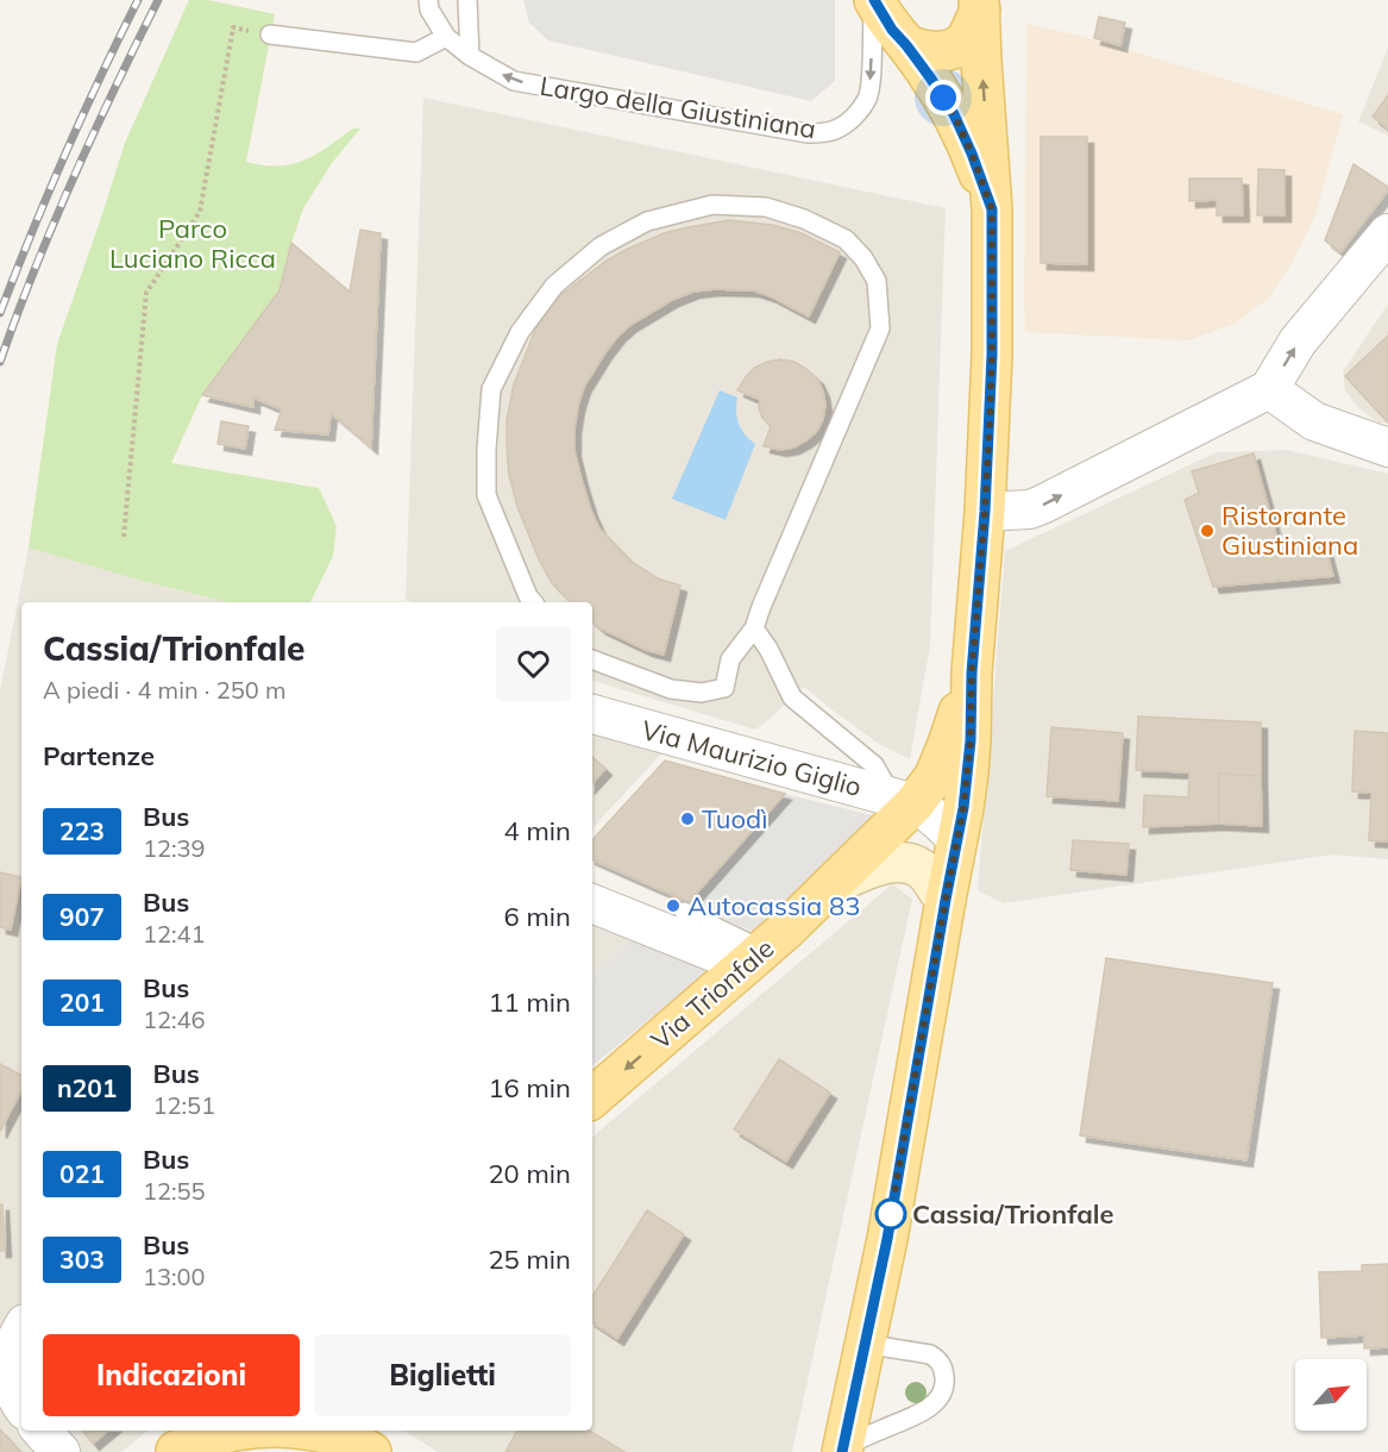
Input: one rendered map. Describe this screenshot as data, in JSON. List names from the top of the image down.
{
  "streets": {
    "main road": ["Via Trionfale"],
    "street": ["Via Maurizio Giglio"],
    "lane": ["Largo della Giustiniana"]
  },
  "crossings": [
    ["Via Maurizio Giglio", "Via Trionfale"]
  ],
  "parks": ["Parco Luciano Ricca"],
  "places": [
    "Ristorante Giustiniana",
    "Tuodì",
    "Autocassia 83",
    "Cassia/Trionfale"
  ],
  "lines": ["bus line 223"],
  "north": "top right",
  "page": {
    "heading": [
      ["Cassia/Trionfale", "A piedi · 4 min · 250 m"],
      "Partenze"
    ],
    "list": [
      {
        "mark": "223",
        "name": "Bus",
        "note": "12:39",
        "value": "4 min"
      },
      {
        "mark": "907",
        "name": "Bus",
        "note": "12:41",
        "value": "6 min"
      },
      {
        "mark": "201",
        "name": "Bus",
        "note": "12:46",
        "value": "11 min"
      },
      {
        "mark": "n201",
        "name": "Bus",
        "note": "12:51",
        "value": "16 min"
      },
      {
        "mark": "021",
        "name": "Bus",
        "note": "12:55",
        "value": "20 min"
      },
      {
        "mark": "303",
        "name": "Bus",
        "note": "13:00",
        "value": "25 min"
      }
    ],
    "buttons": ["Indicazioni", "Biglietti"]
  }
}
